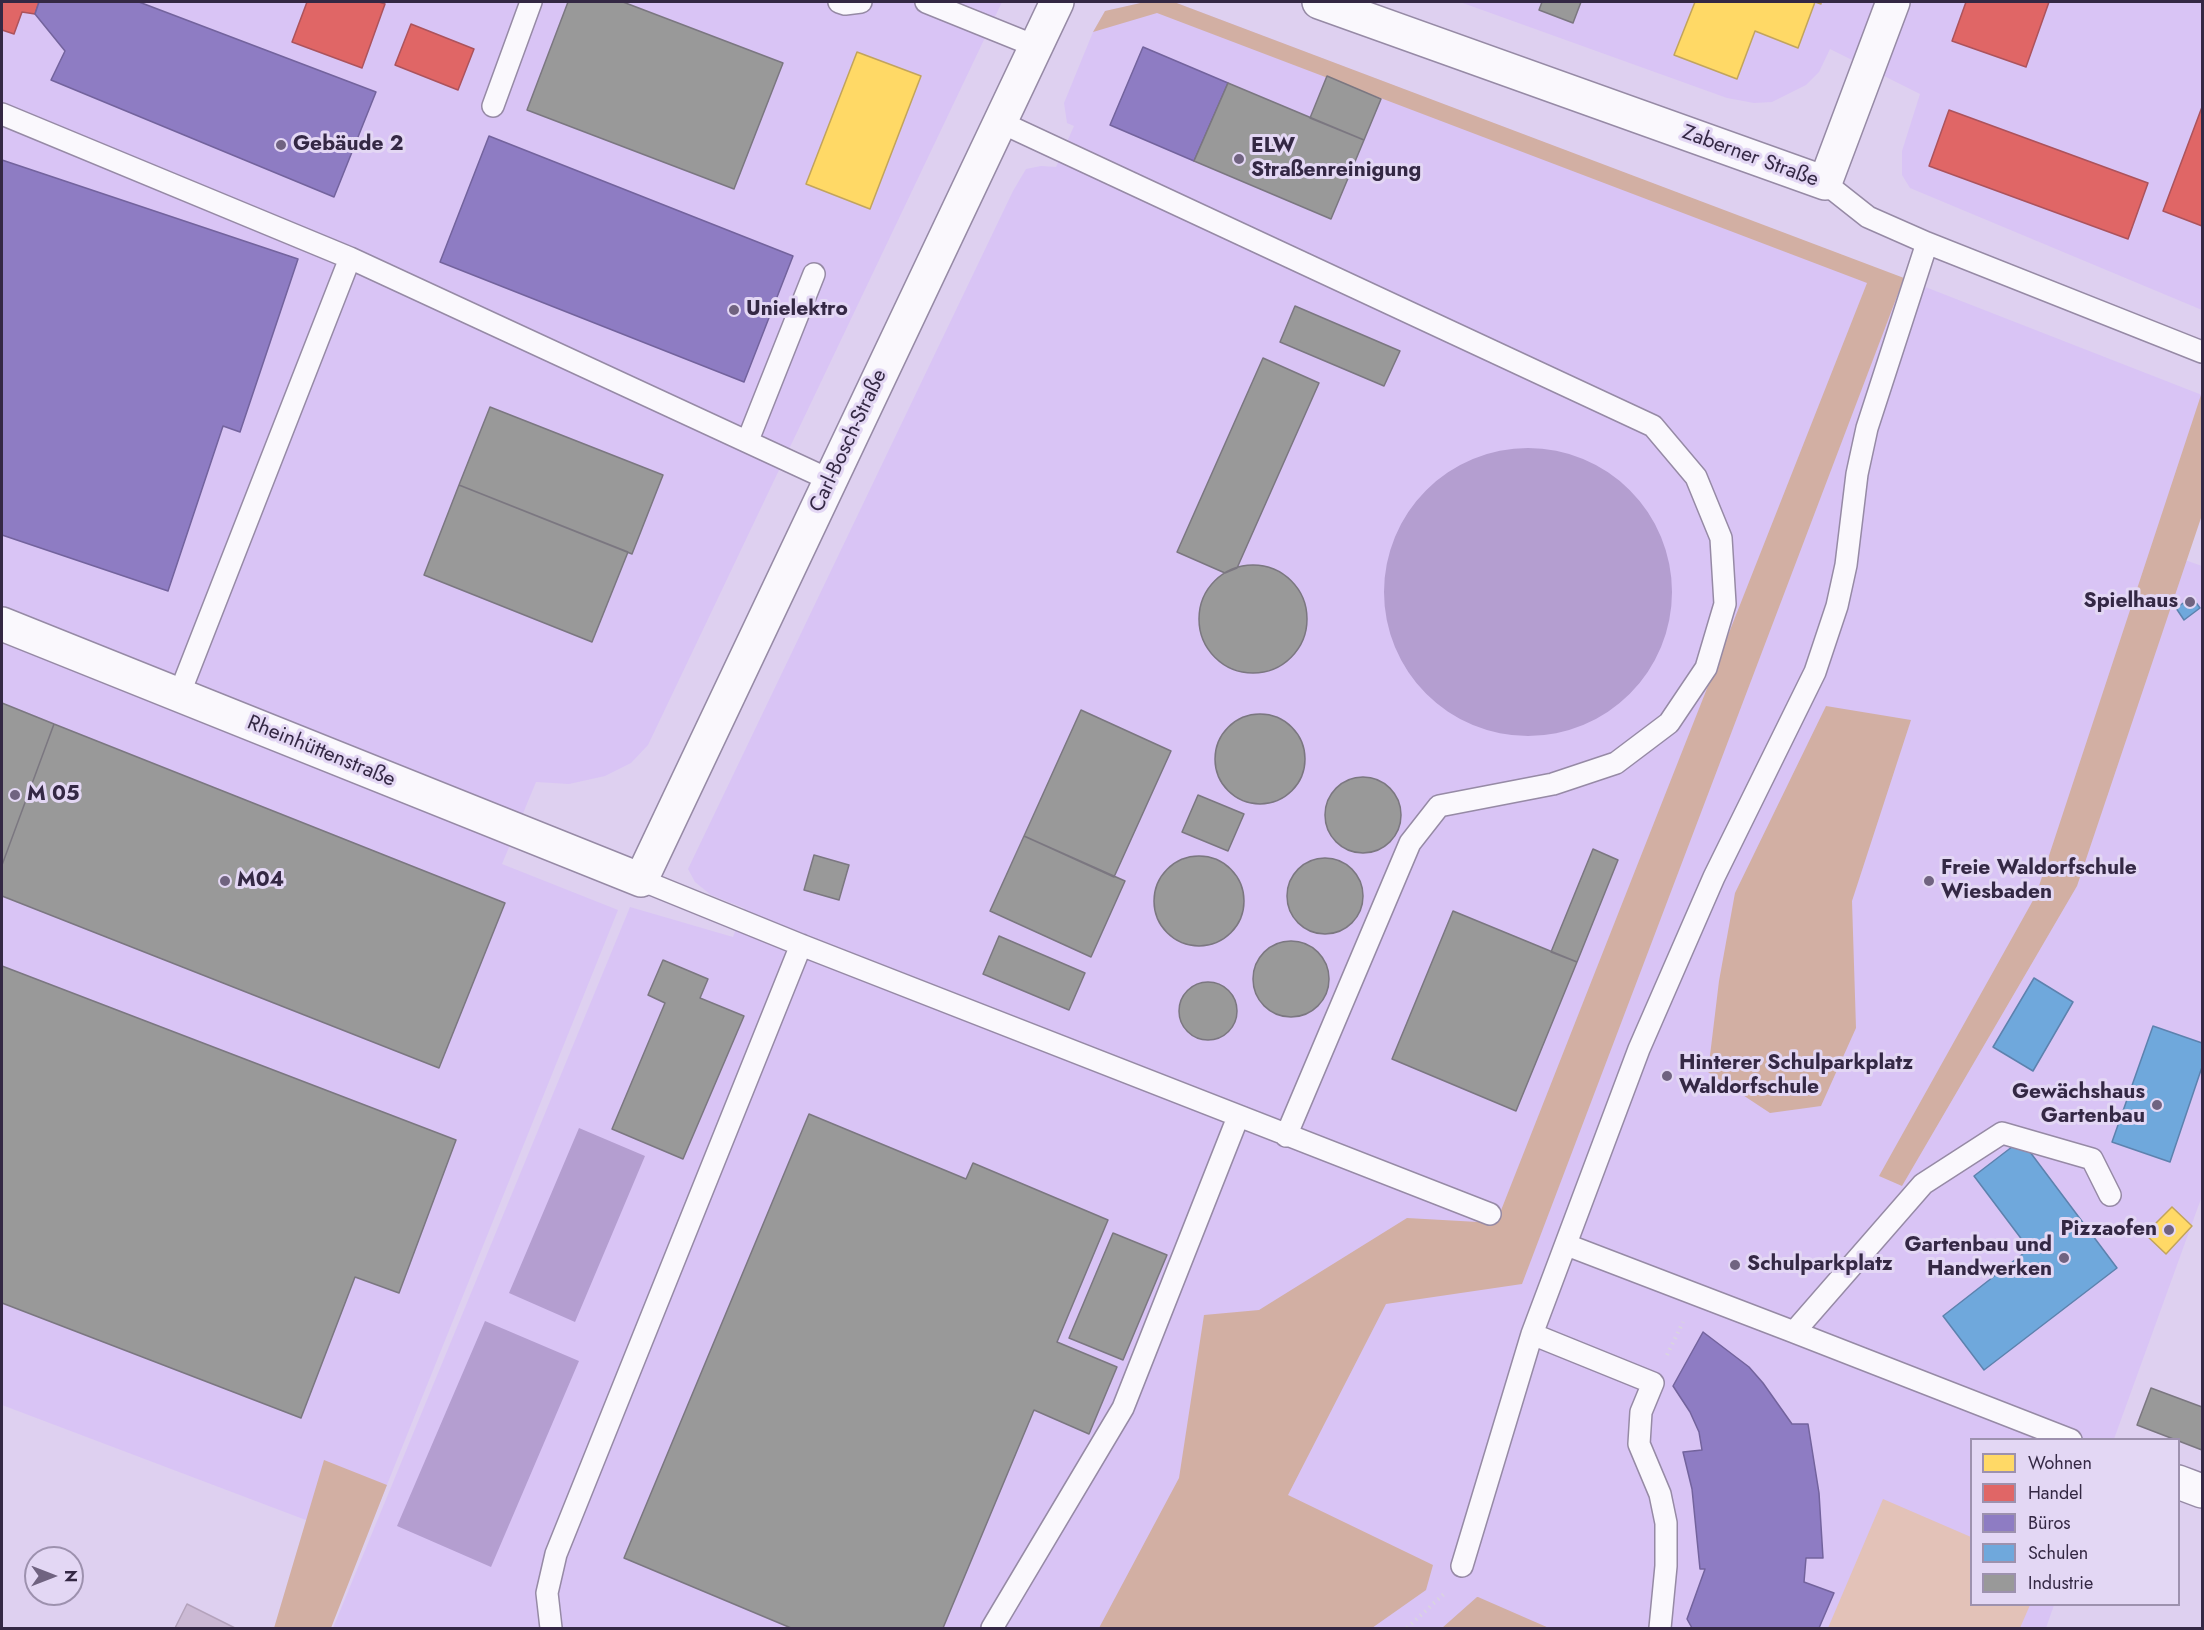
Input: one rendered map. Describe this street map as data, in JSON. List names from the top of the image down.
{
  "streets": {
    "street": ["Zaberner Straße", "Carl-Bosch-Straße", "Rheinhüttenstraße"]
  },
  "crossings": [
    ["Carl-Bosch-Straße", "Rheinhüttenstraße"]
  ],
  "places": [
    "Gebäude 2",
    "ELW Straßenreinigung",
    "Unielektro",
    "Spielhaus",
    "M 05",
    "M04",
    "Freie Waldorfschule Wiesbaden",
    "Hinterer Schulparkplatz Waldorfschule",
    "Gewächshaus Gartenbau",
    "Pizzaofen",
    "Gartenbau und Handwerken",
    "Schulparkplatz"
  ],
  "legend": [
    "Wohnen",
    "Handel",
    "Büros",
    "Schulen",
    "Industrie"
  ],
  "north": "right"
}
